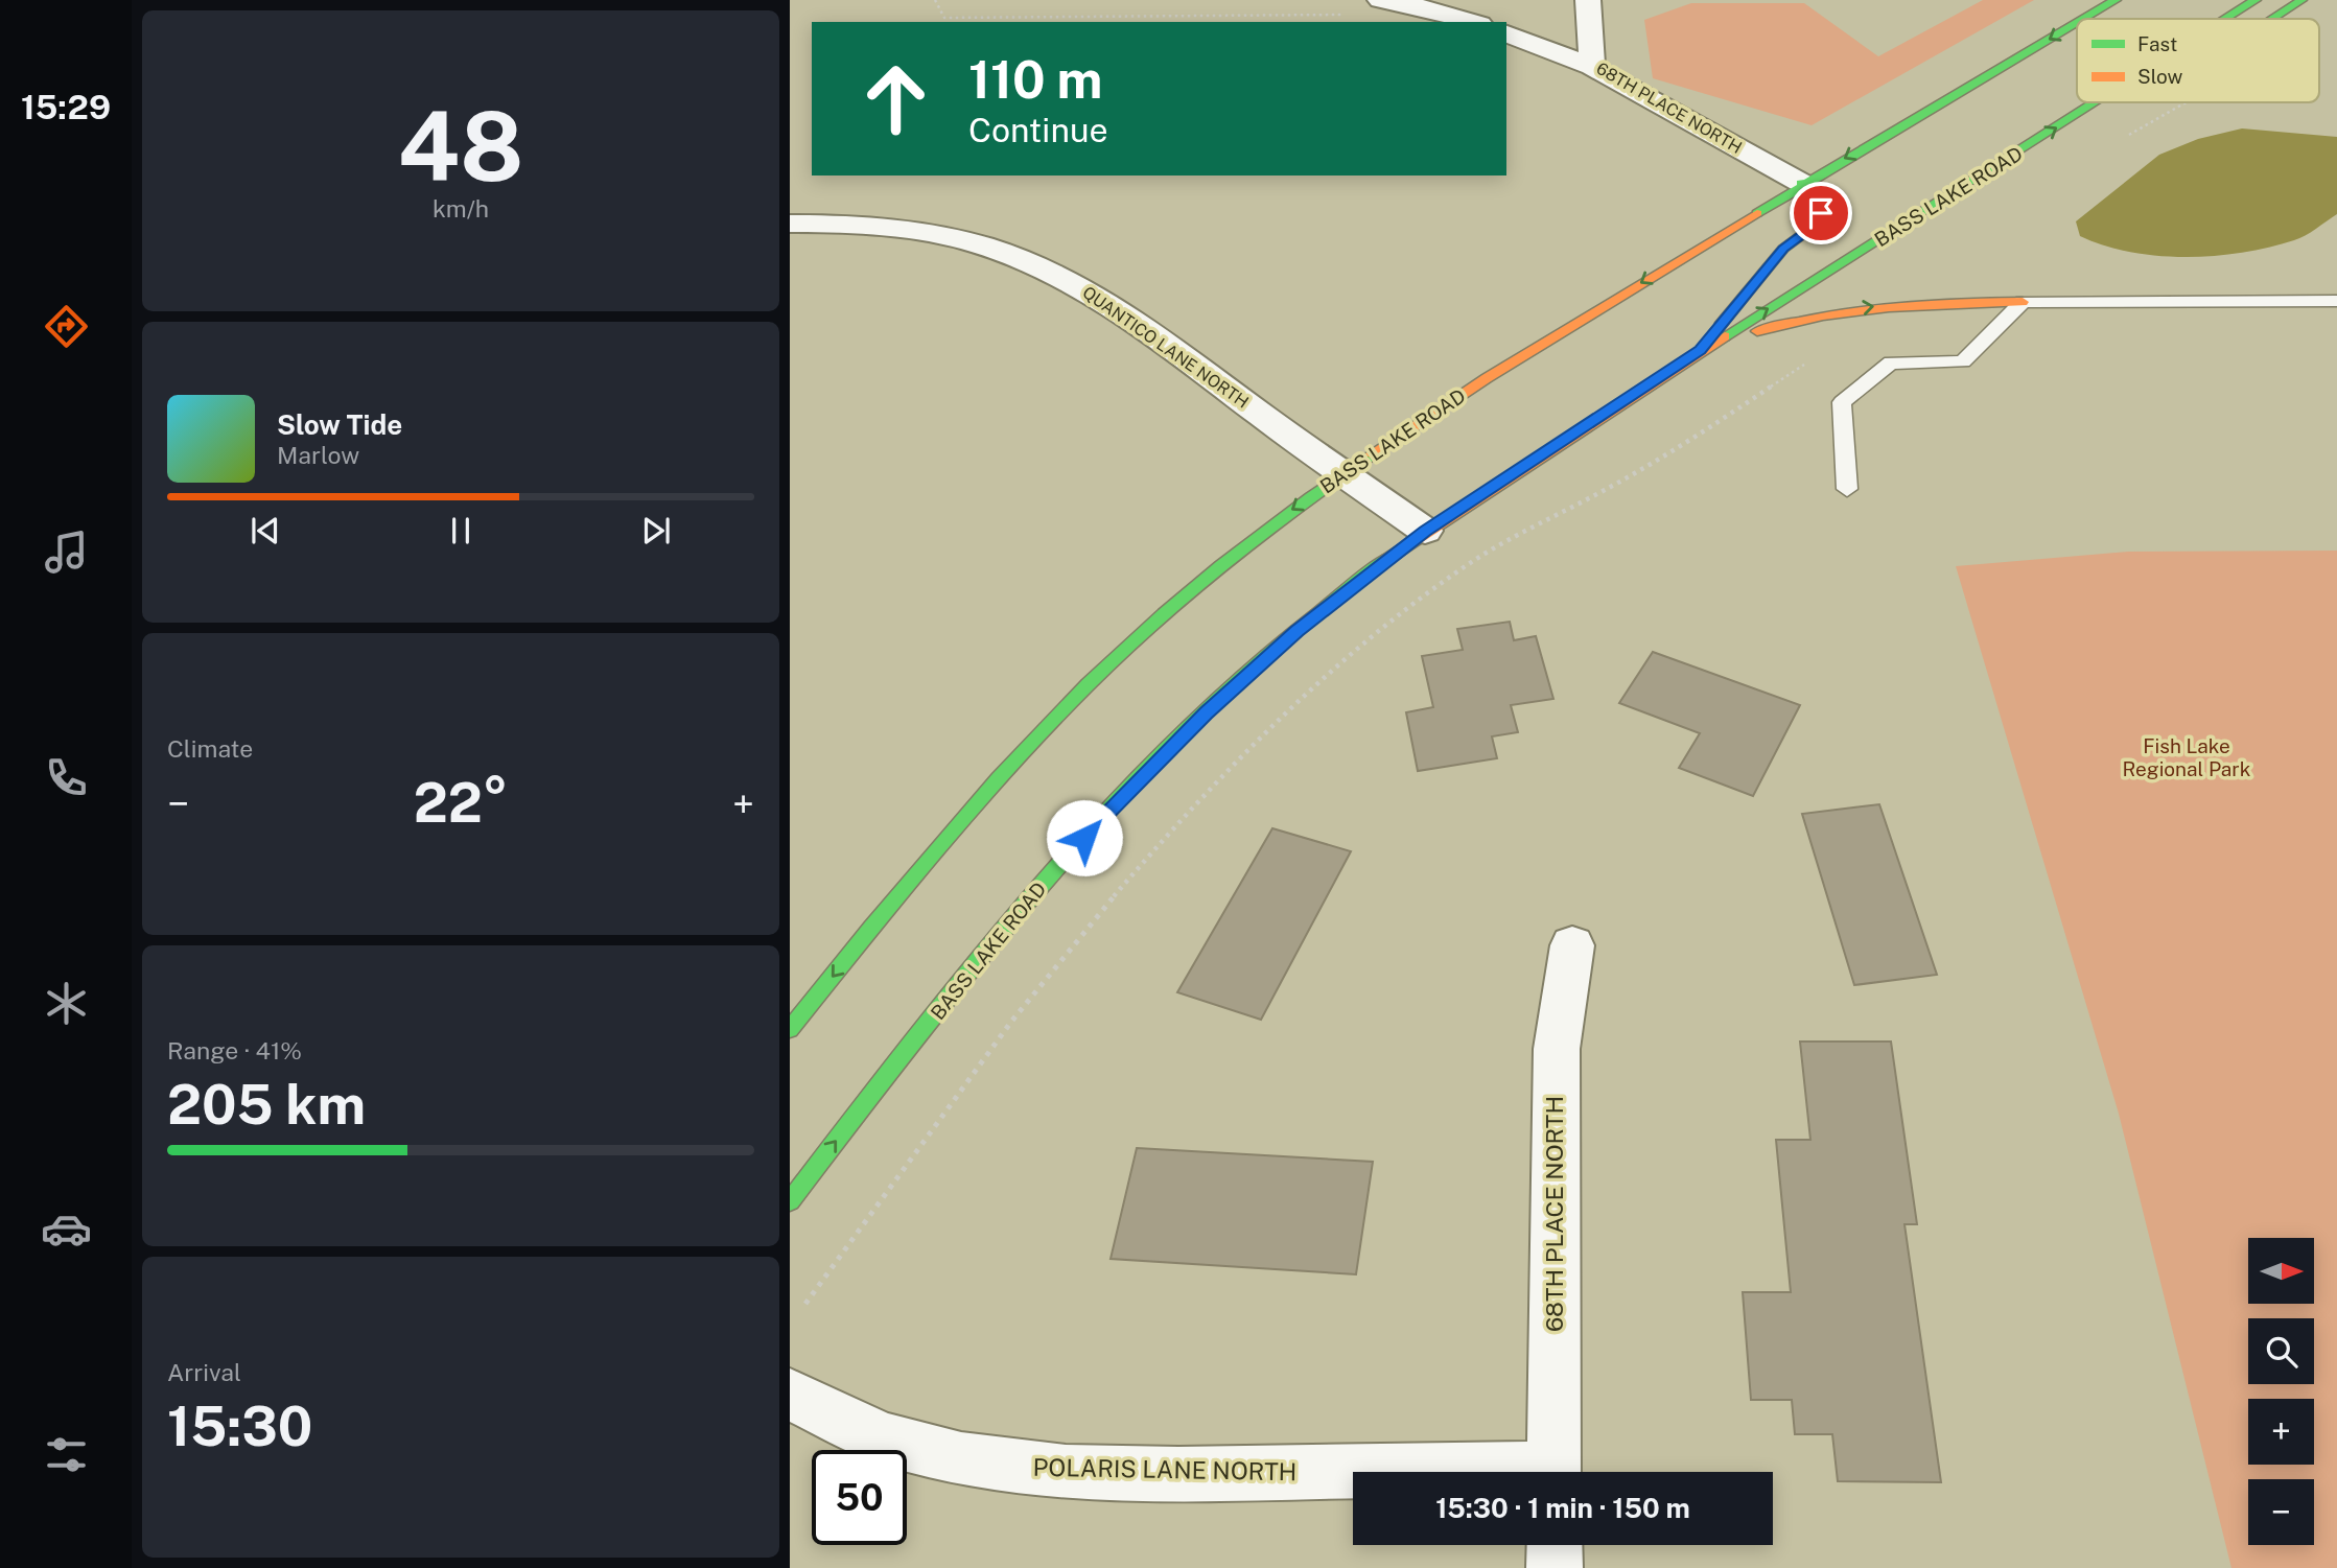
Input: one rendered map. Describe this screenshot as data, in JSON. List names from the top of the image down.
{
  "streets": {
    "main road": ["BASS LAKE ROAD"],
    "street": ["68TH PLACE NORTH", "QUANTICO LANE NORTH", "POLARIS LANE NORTH"]
  },
  "crossings": [
    ["68TH PLACE NORTH", "BASS LAKE ROAD"],
    ["BASS LAKE ROAD", "QUANTICO LANE NORTH"]
  ],
  "parks": ["Fish Lake Regional Park"],
  "legend": ["Fast", "Slow"],
  "north": "right",
  "page": {
    "tabs": "15:29",
    "tile": [
      ["48", "km/h"],
      "Climate",
      ["Range · 41%", "205 km"],
      ["Arrival", "15:30"]
    ],
    "turn": ["110 m", "Continue"],
    "song": ["Slow Tide", "Marlow"],
    "heat": ["−", "22°", "+"],
    "map_buttons": ["+", "−"],
    "limit": "50",
    "trip": "15:30 · 1 min · 150 m"
  }
}
